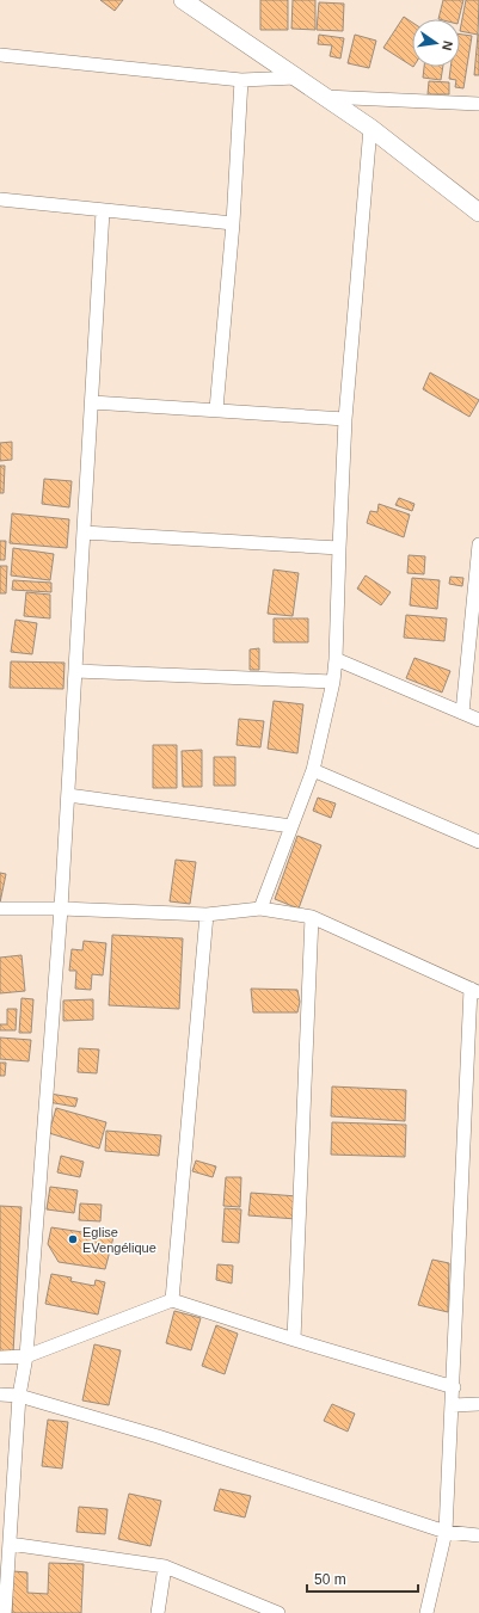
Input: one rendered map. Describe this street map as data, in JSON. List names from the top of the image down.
{
  "places": ["Eglise EVengélique"],
  "scale_bar": "50 m",
  "north": "right"
}
